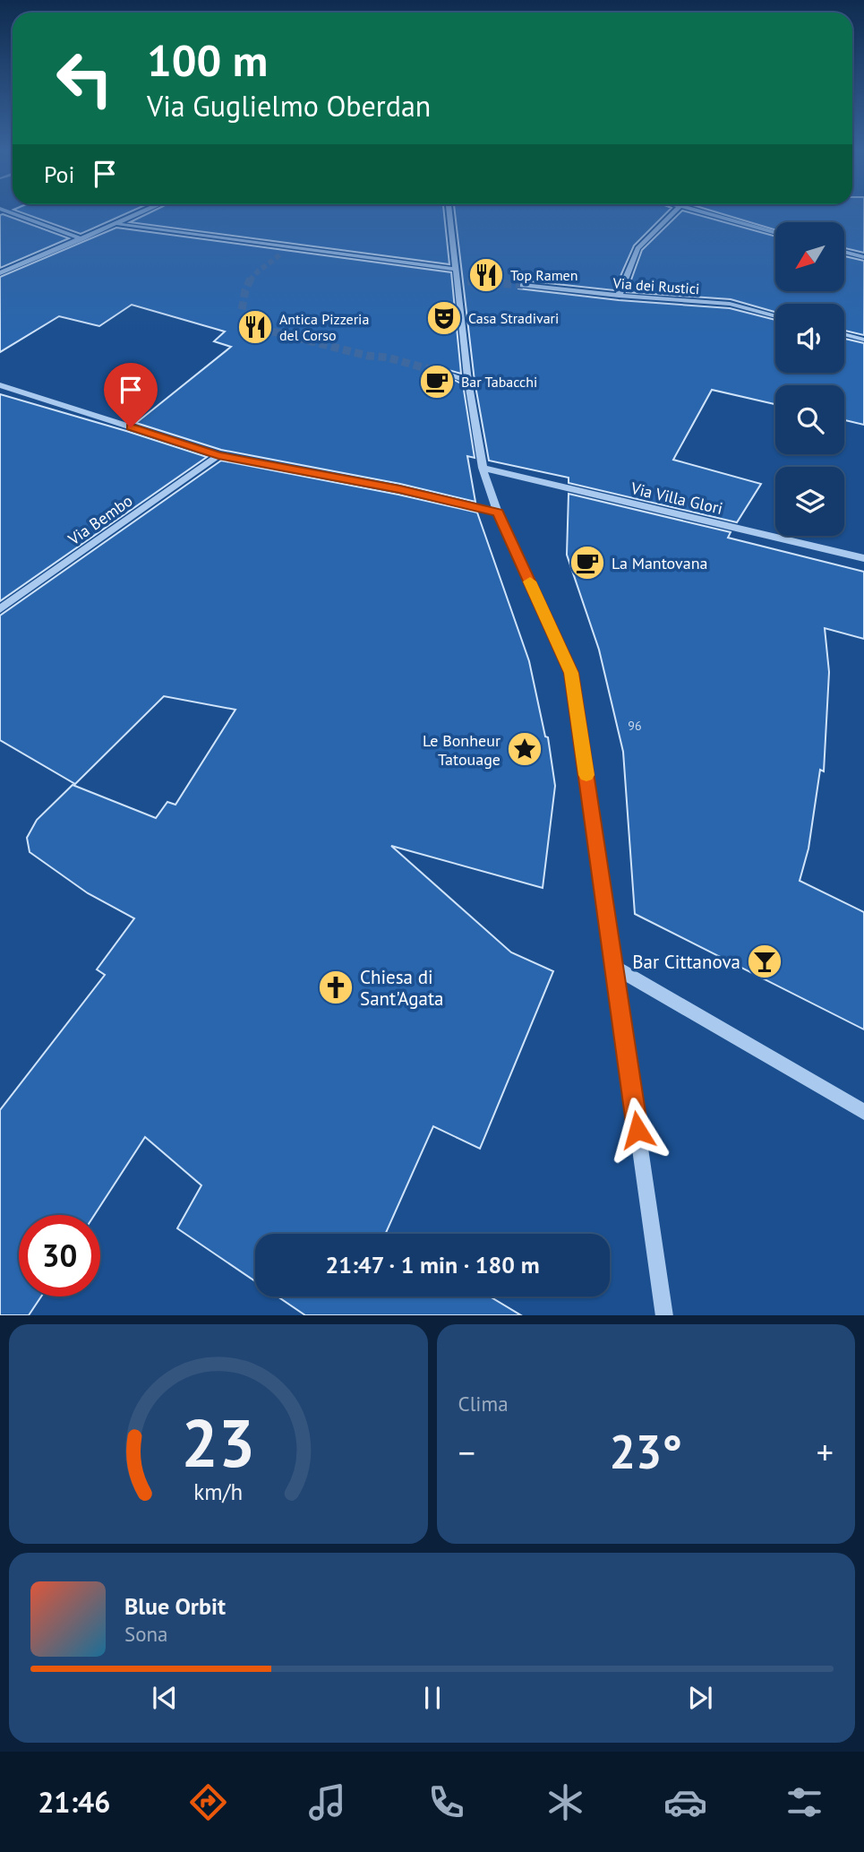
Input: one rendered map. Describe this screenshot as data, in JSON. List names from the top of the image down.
{
  "streets": {
    "street": ["Via dei Rustici", "Via Villa Glori", "Via Bembo"]
  },
  "places": {
    "restaurant": ["Top Ramen", "Antica Pizzeria del Corso"],
    "theatre": ["Casa Stradivari"],
    "cafe": ["Bar Tabacchi", "La Mantovana"],
    "place": ["Le Bonheur Tatouage"],
    "bar": ["Bar Cittanova"],
    "church": ["Chiesa di Sant'Agata"]
  },
  "house_numbers": ["96"],
  "north": "bottom left",
  "page": {
    "turn": ["100 m", "Via Guglielmo Oberdan"],
    "then": "Poi",
    "limit": "30",
    "trip": "21:47 · 1 min · 180 m",
    "tile": "Clima",
    "heat": ["−", "23°", "+"],
    "song": ["Blue Orbit", "Sona"],
    "tabs": "21:46",
    "gauge": ["23", "km/h"]
  }
}
